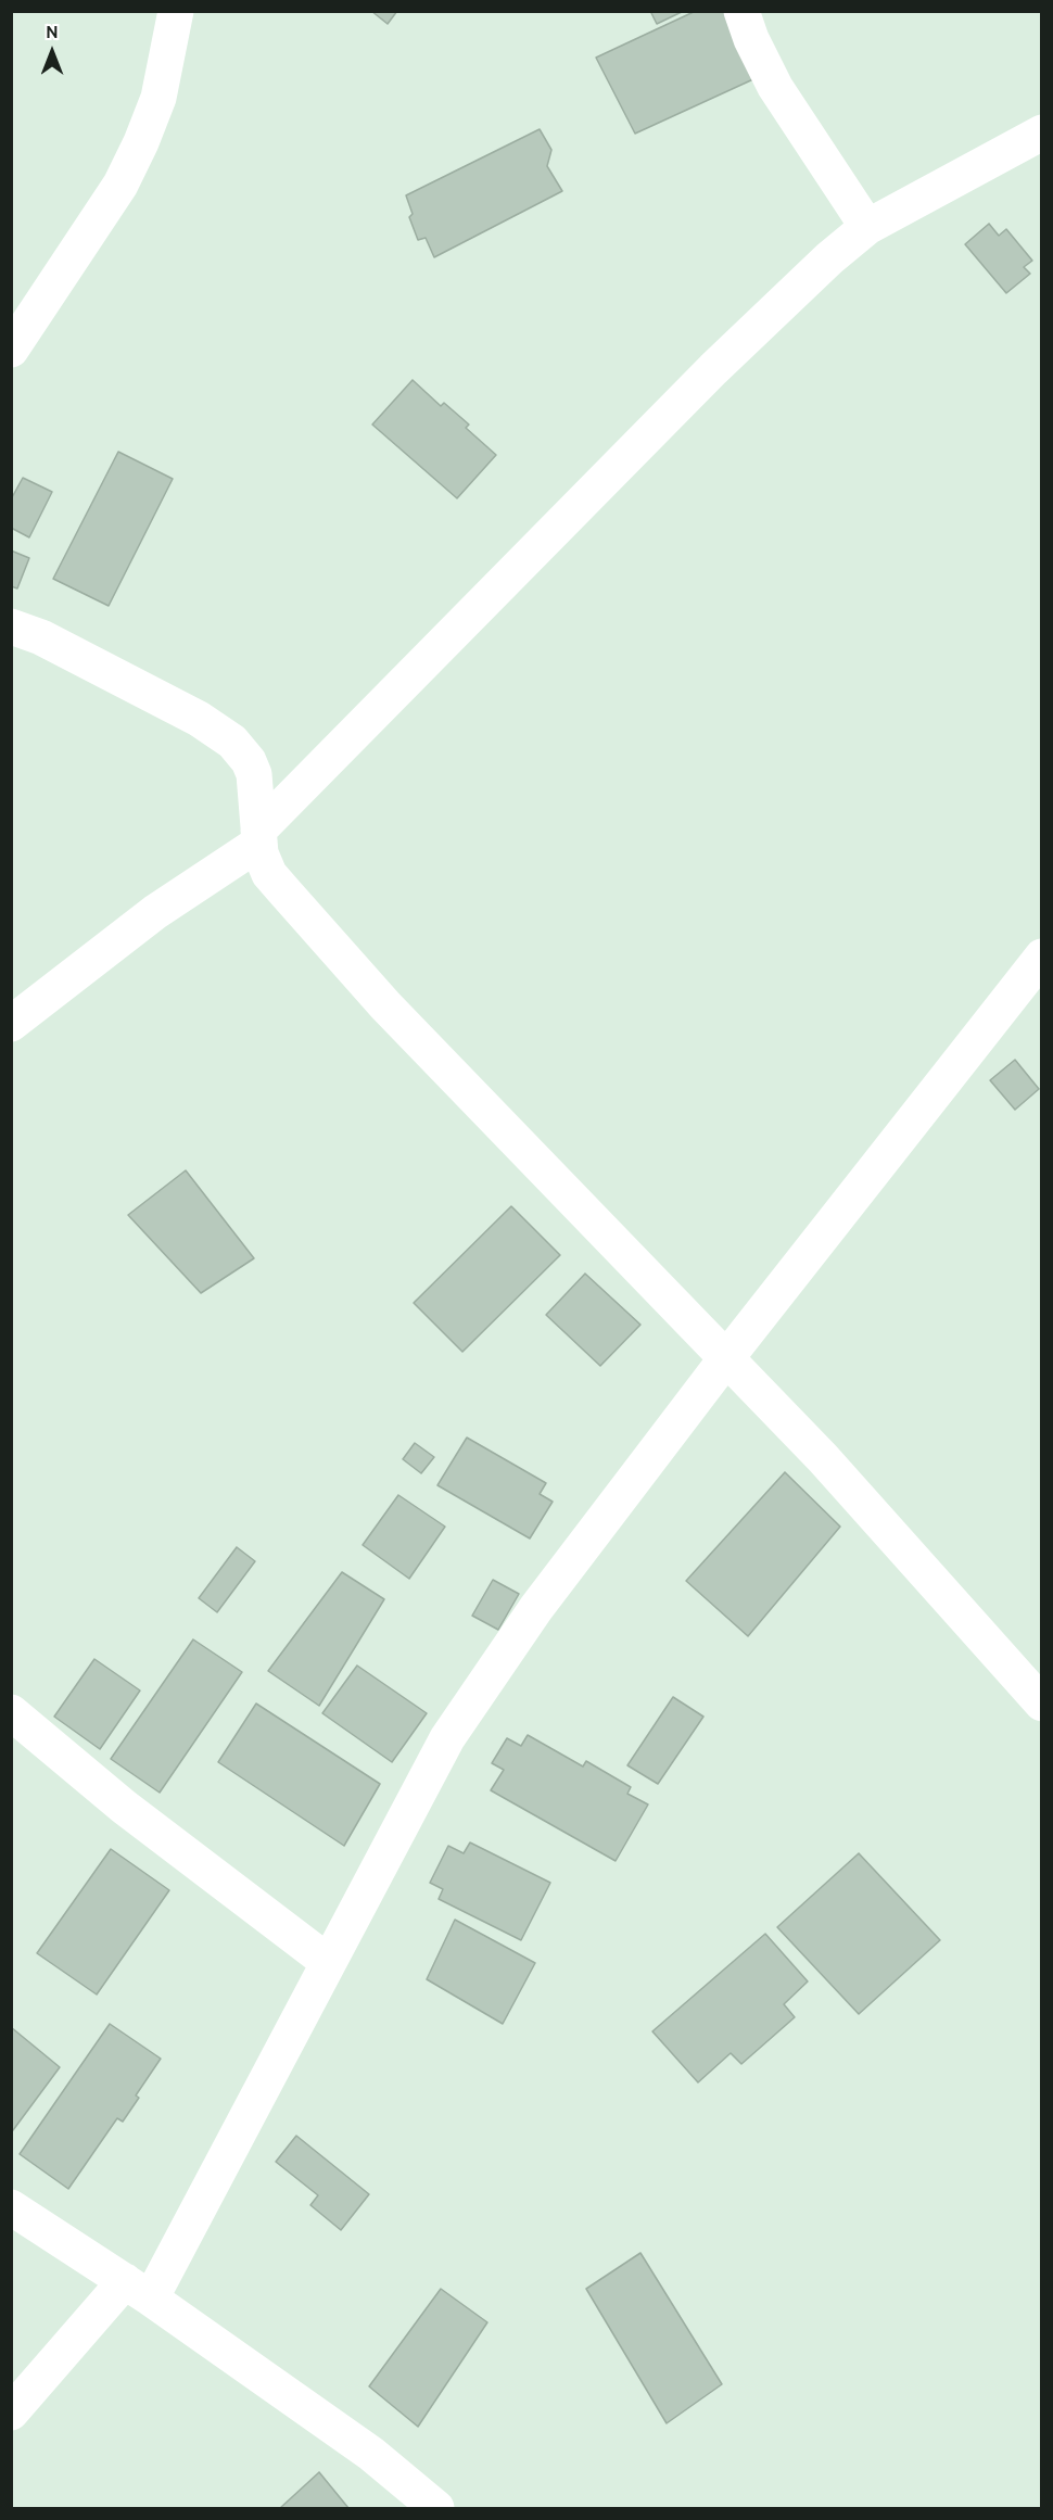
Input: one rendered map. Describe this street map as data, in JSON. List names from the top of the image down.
{
  "north": "top"
}
